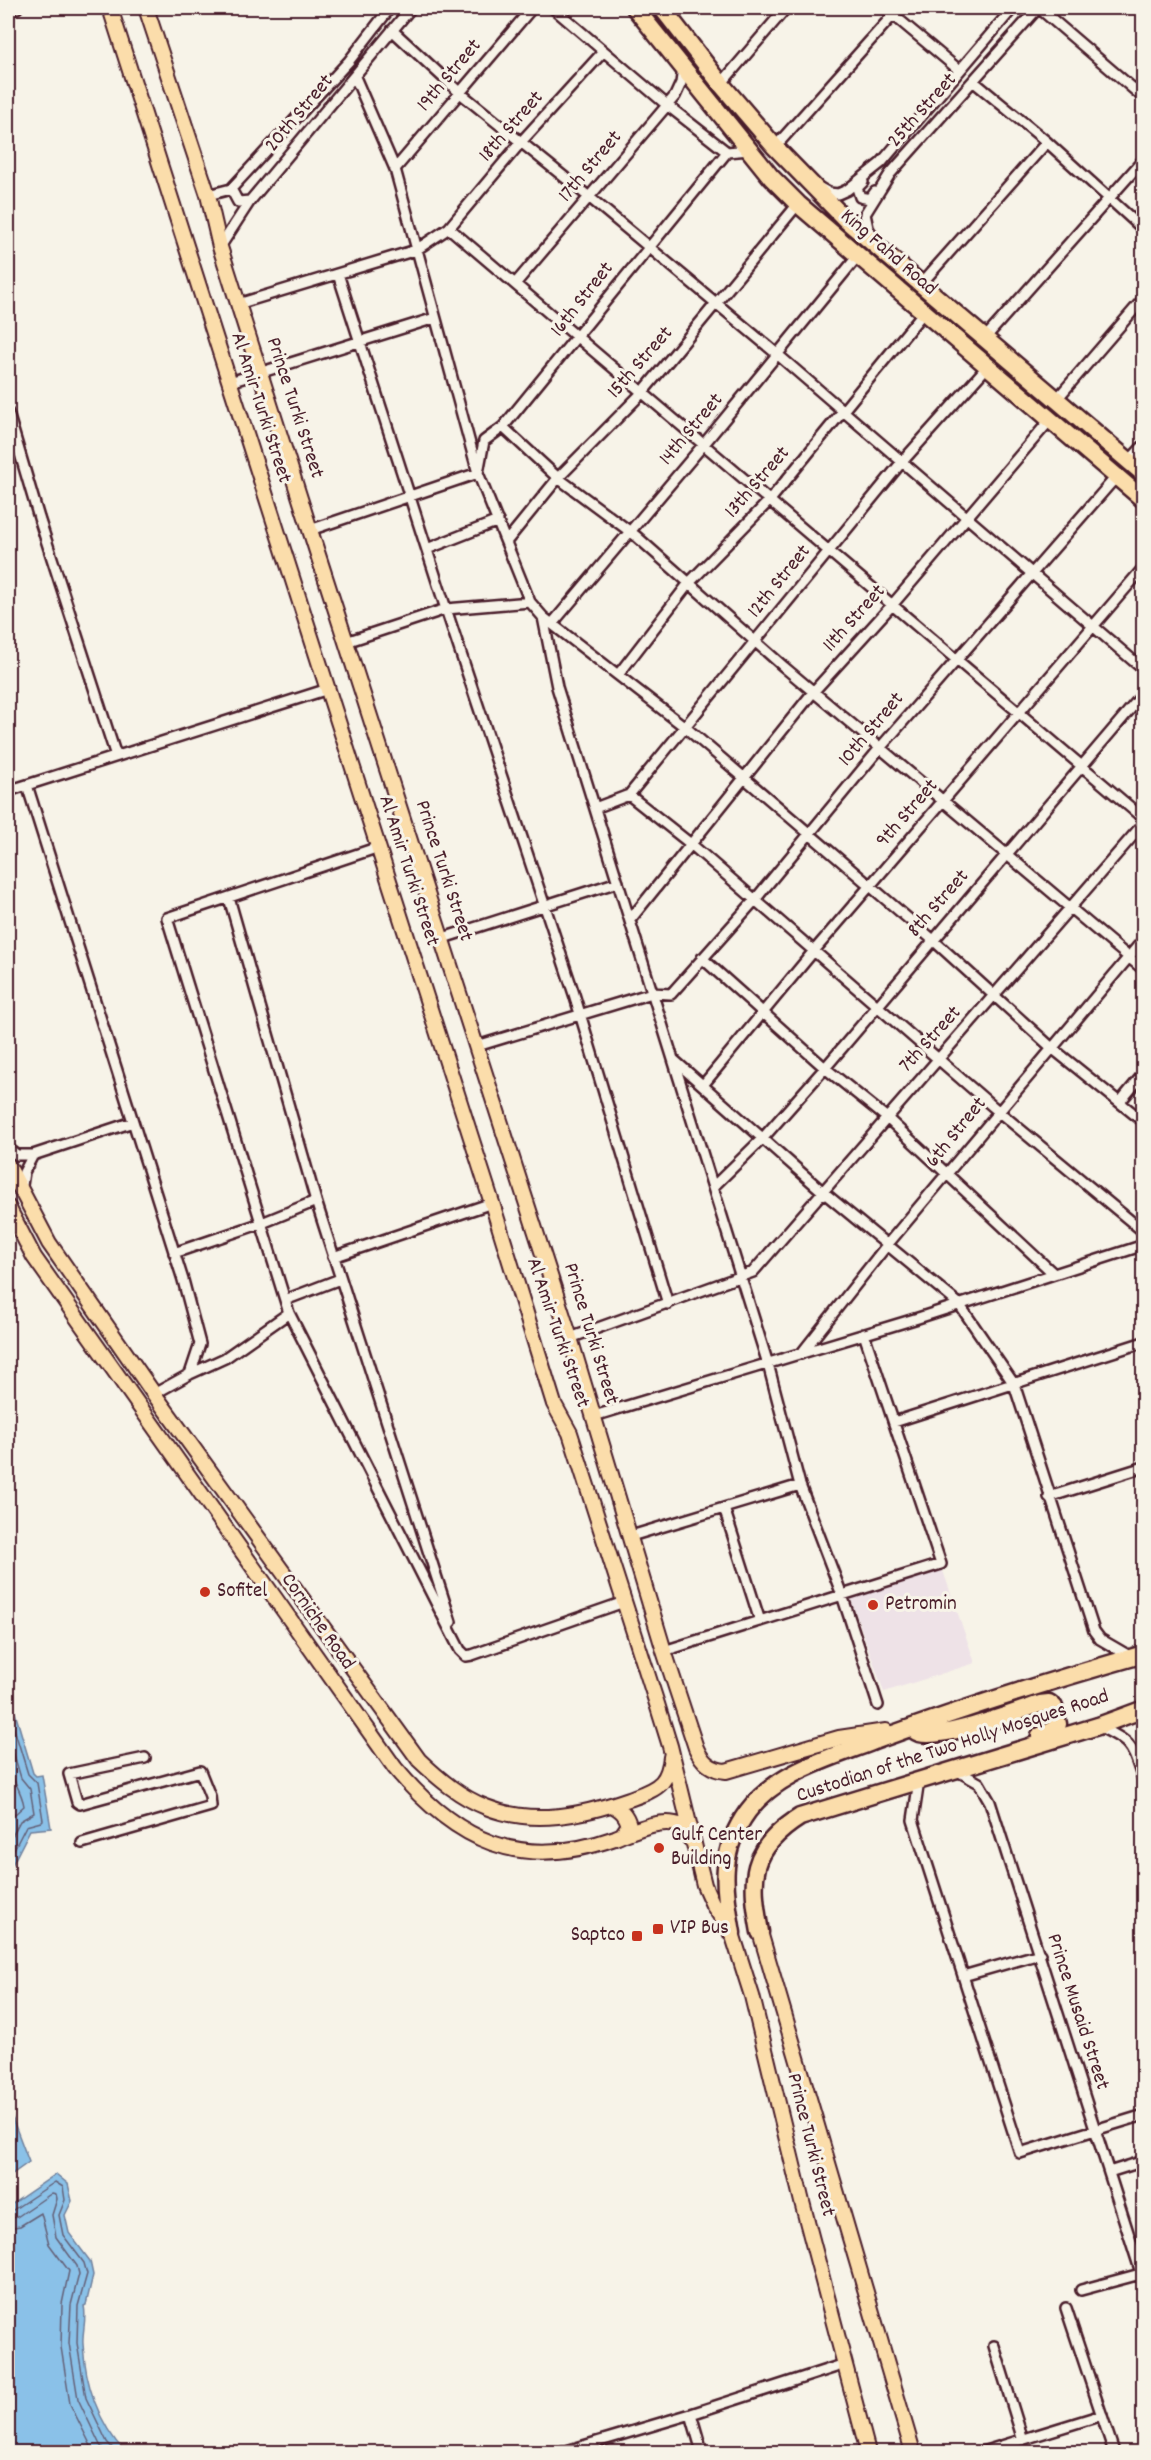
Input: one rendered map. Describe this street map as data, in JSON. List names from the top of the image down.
{
  "streets": {
    "highway": ["King Fahd Road", "Custodian of the Two Holly Mosques Road"],
    "main road": ["Al Amir Turki Street", "Prince Turki Street", "Corniche Road"],
    "street": [
      "19th Street",
      "25th Street",
      "20th Street",
      "18th Street",
      "17th Street",
      "16th Street",
      "15th Street",
      "14th Street",
      "13th Street",
      "12th Street",
      "11th Street",
      "10th Street",
      "9th Street",
      "8th Street",
      "7th Street",
      "6th Street",
      "Prince Musaid Street"
    ]
  },
  "crossings": [
    ["25th Street", "King Fahd Road"],
    ["20th Street", "Prince Turki Street"],
    ["18th Street", "Prince Turki Street"],
    ["17th Street", "King Fahd Road"],
    ["King Fahd Road", "15th Street"],
    ["King Fahd Road", "14th Street"],
    ["King Fahd Road", "13th Street"],
    ["King Fahd Road", "12th Street"],
    ["King Fahd Road", "11th Street"],
    ["King Fahd Road", "10th Street"],
    ["Al Amir Turki Street", "Prince Turki Street"],
    ["Al Amir Turki Street", "Corniche Road"],
    ["Prince Turki Street", "Corniche Road"],
    ["Prince Turki Street", "Custodian of the Two Holly Mosques Road"],
    ["Custodian of the Two Holly Mosques Road", "Prince Musaid Street"]
  ],
  "places": {
    "other": ["Sofitel", "Petromin", "Gulf Center Building"],
    "transit": ["VIP Bus", "Saptco"]
  }
}
